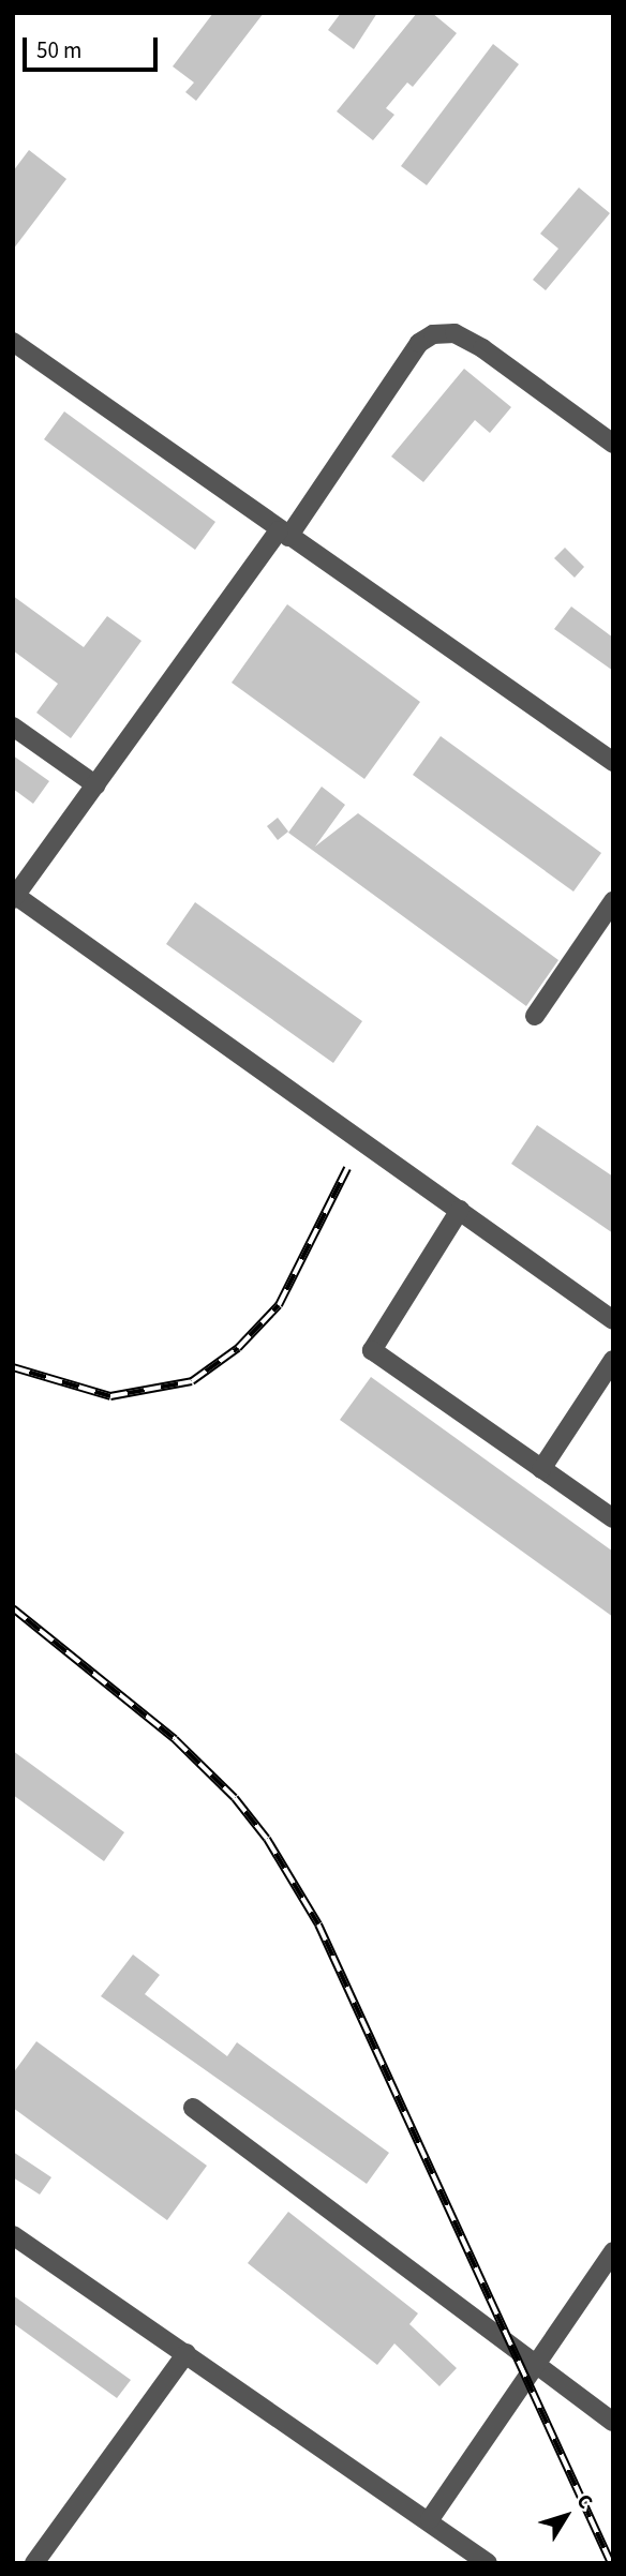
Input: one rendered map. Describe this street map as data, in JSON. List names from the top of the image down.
{
  "scale_bar": "50 m",
  "north": "top right"
}
